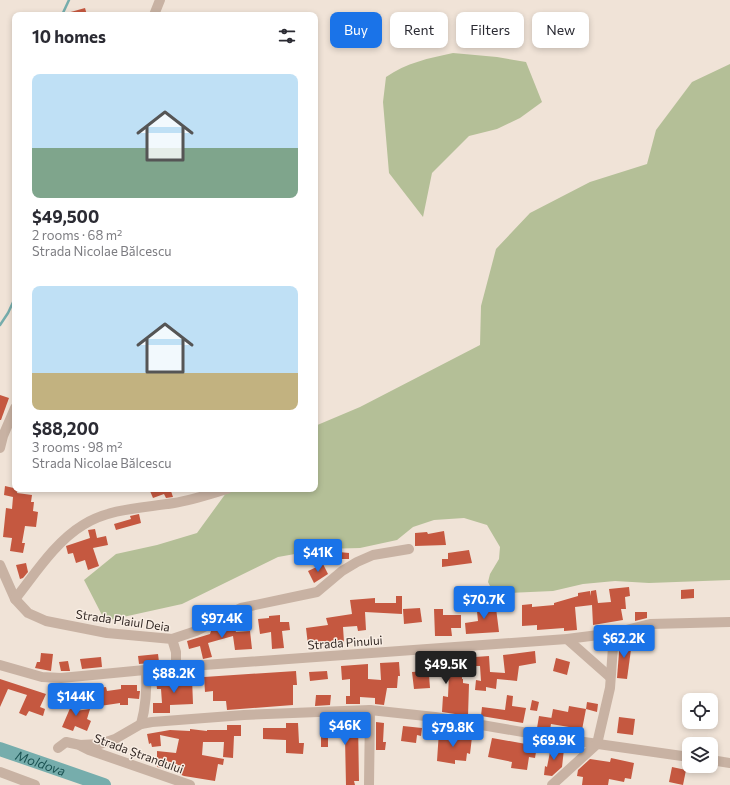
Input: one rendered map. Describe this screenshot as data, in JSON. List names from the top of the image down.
{
  "streets": {
    "street": ["Strada Plaiul Deia", "Strada Pinului", "Strada Ștrandului"]
  },
  "crossings": [
    ["Strada Plaiul Deia", "Strada Pinului"]
  ],
  "water": ["Moldova"],
  "page": {
    "chip": [
      "Buy",
      "Rent",
      "Filters",
      "New"
    ],
    "heading": "10 homes",
    "list": [
      {
        "name": "$49,500",
        "note": "2 rooms · 68 m² · Strada Nicolae Bălcescu"
      },
      {
        "name": "$88,200",
        "note": "3 rooms · 98 m² · Strada Nicolae Bălcescu"
      }
    ],
    "price": [
      "$41K",
      "$70.7K",
      "$97.4K",
      "$62.2K",
      "$49.5K",
      "$88.2K",
      "$144K",
      "$46K",
      "$79.8K",
      "$69.9K"
    ]
  }
}
